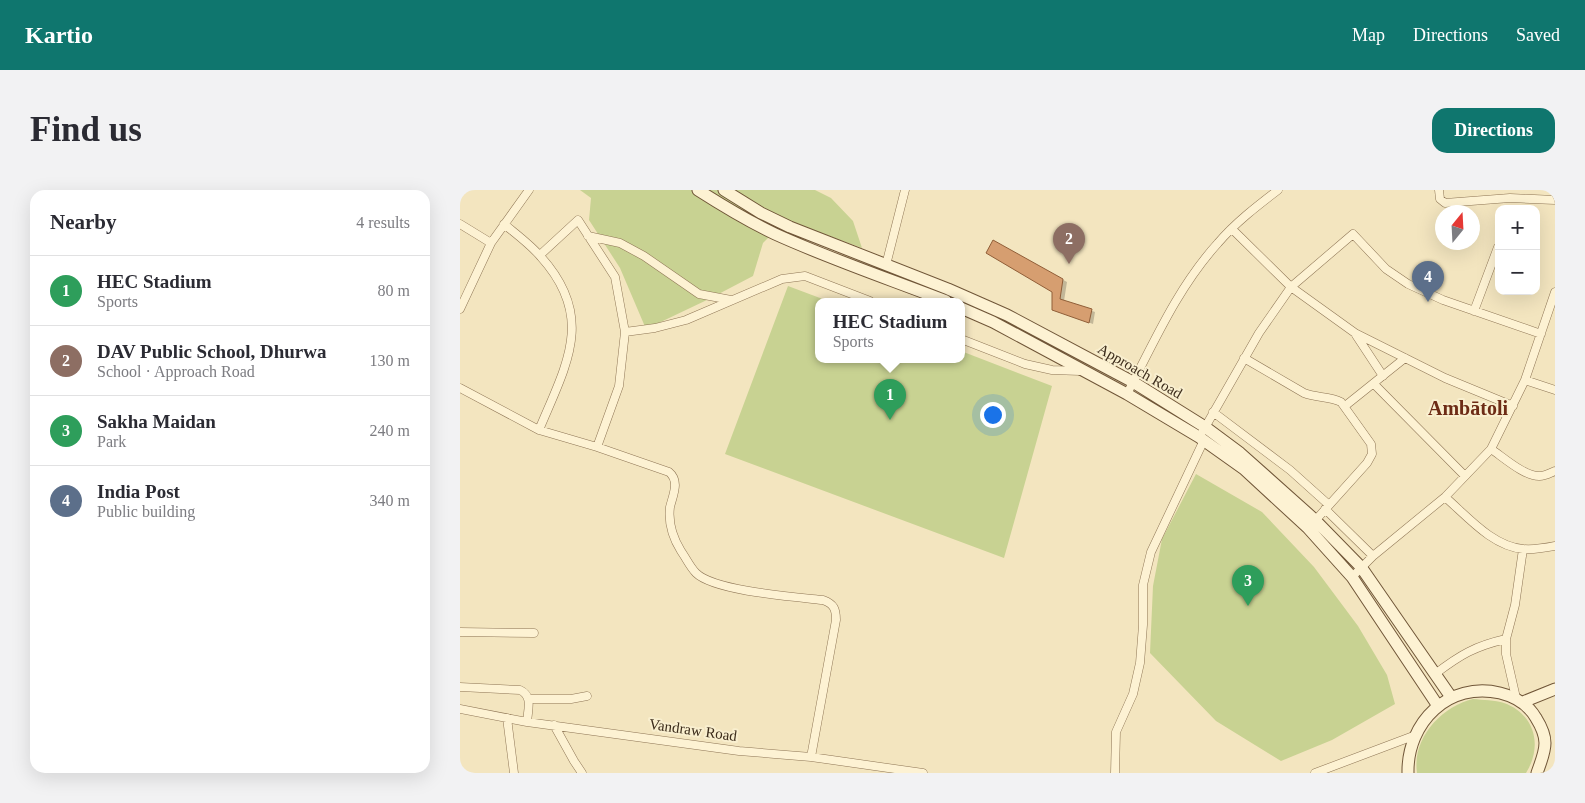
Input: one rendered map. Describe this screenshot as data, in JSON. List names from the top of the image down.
{
  "streets": {
    "street": ["Approach Road", "Vandraw Road"]
  },
  "districts": ["Ambātoli"],
  "north": "top",
  "page": {
    "header": "Kartio",
    "nav": ["Map", "Directions", "Saved"],
    "buttons": "Directions",
    "title": "Find us",
    "heading": ["Nearby", "4 results"],
    "map_buttons": ["+", "−"],
    "pins": [
      "2",
      "4",
      "1",
      "3"
    ],
    "list": [
      {
        "mark": "1",
        "name": "HEC Stadium",
        "note": "Sports",
        "value": "80 m"
      },
      {
        "mark": "2",
        "name": "DAV Public School, Dhurwa",
        "note": "School · Approach Road",
        "value": "130 m"
      },
      {
        "mark": "3",
        "name": "Sakha Maidan",
        "note": "Park",
        "value": "240 m"
      },
      {
        "mark": "4",
        "name": "India Post",
        "note": "Public building",
        "value": "340 m"
      }
    ],
    "popup": ["HEC Stadium", "Sports"]
  }
}
